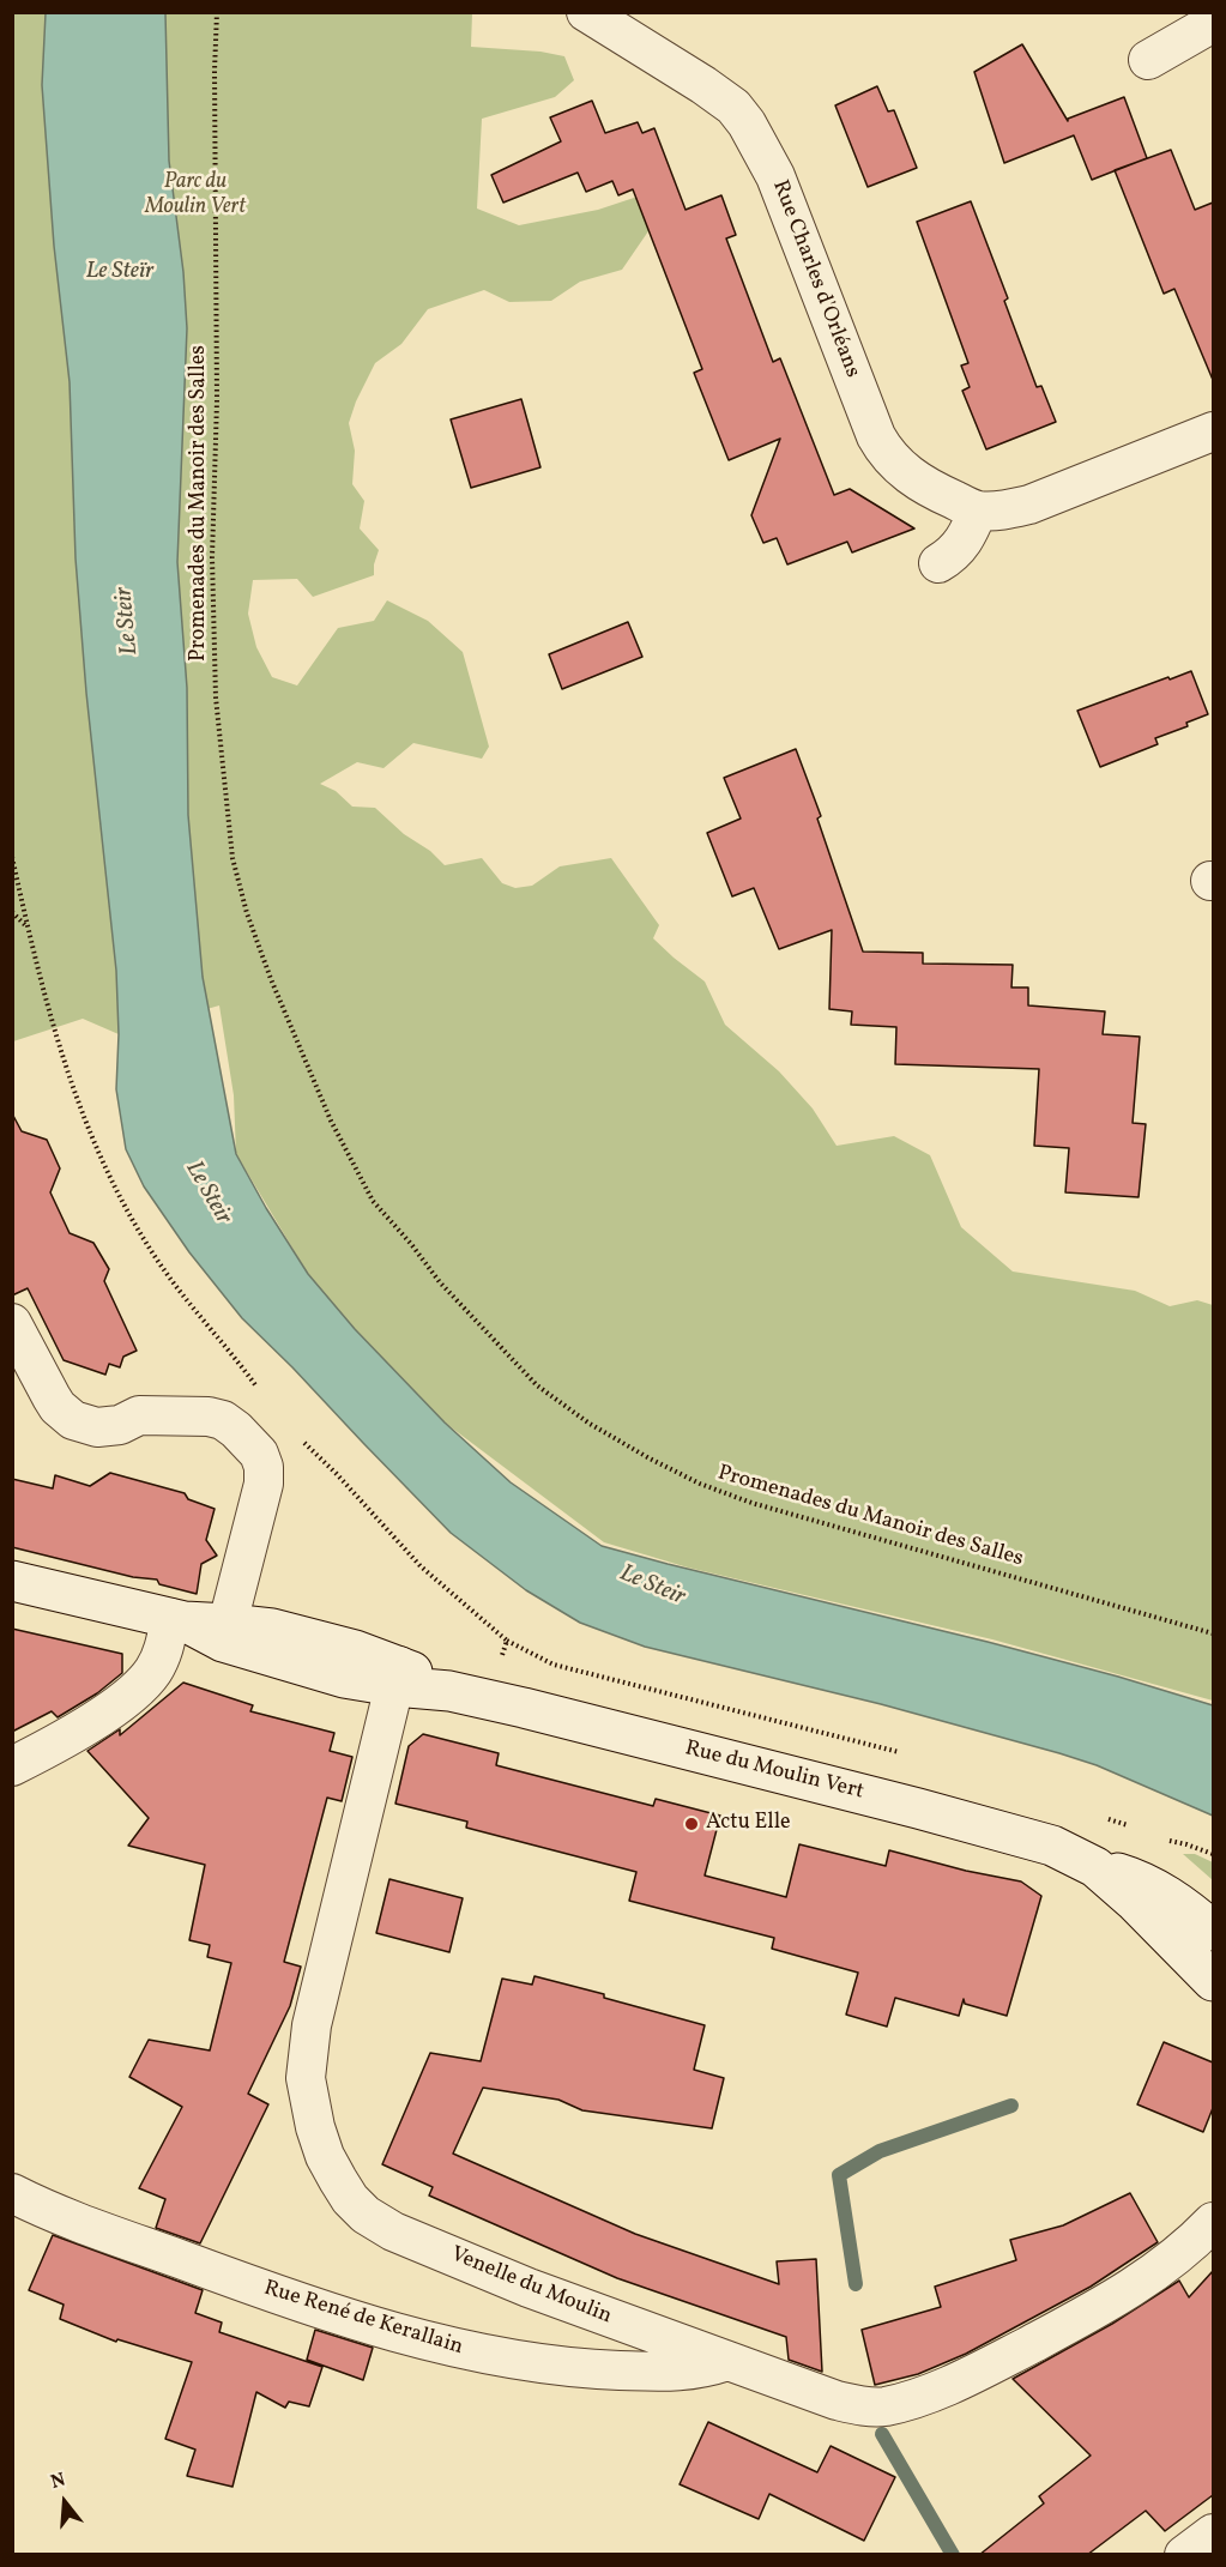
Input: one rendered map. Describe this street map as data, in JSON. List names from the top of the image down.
{
  "streets": {
    "main road": ["Rue du Moulin Vert"],
    "street": ["Rue Charles d'Orléans", "Venelle du Moulin", "Rue René de Kerallain"],
    "path": ["Promenades du Manoir des Salles"]
  },
  "crossings": [
    ["Rue du Moulin Vert", "Venelle du Moulin"],
    ["Venelle du Moulin", "Rue René de Kerallain"]
  ],
  "water": ["Le Steïr", "Le Steir"],
  "parks": ["Parc du Moulin Vert"],
  "places": ["Actu Elle"],
  "north": "top"
}
